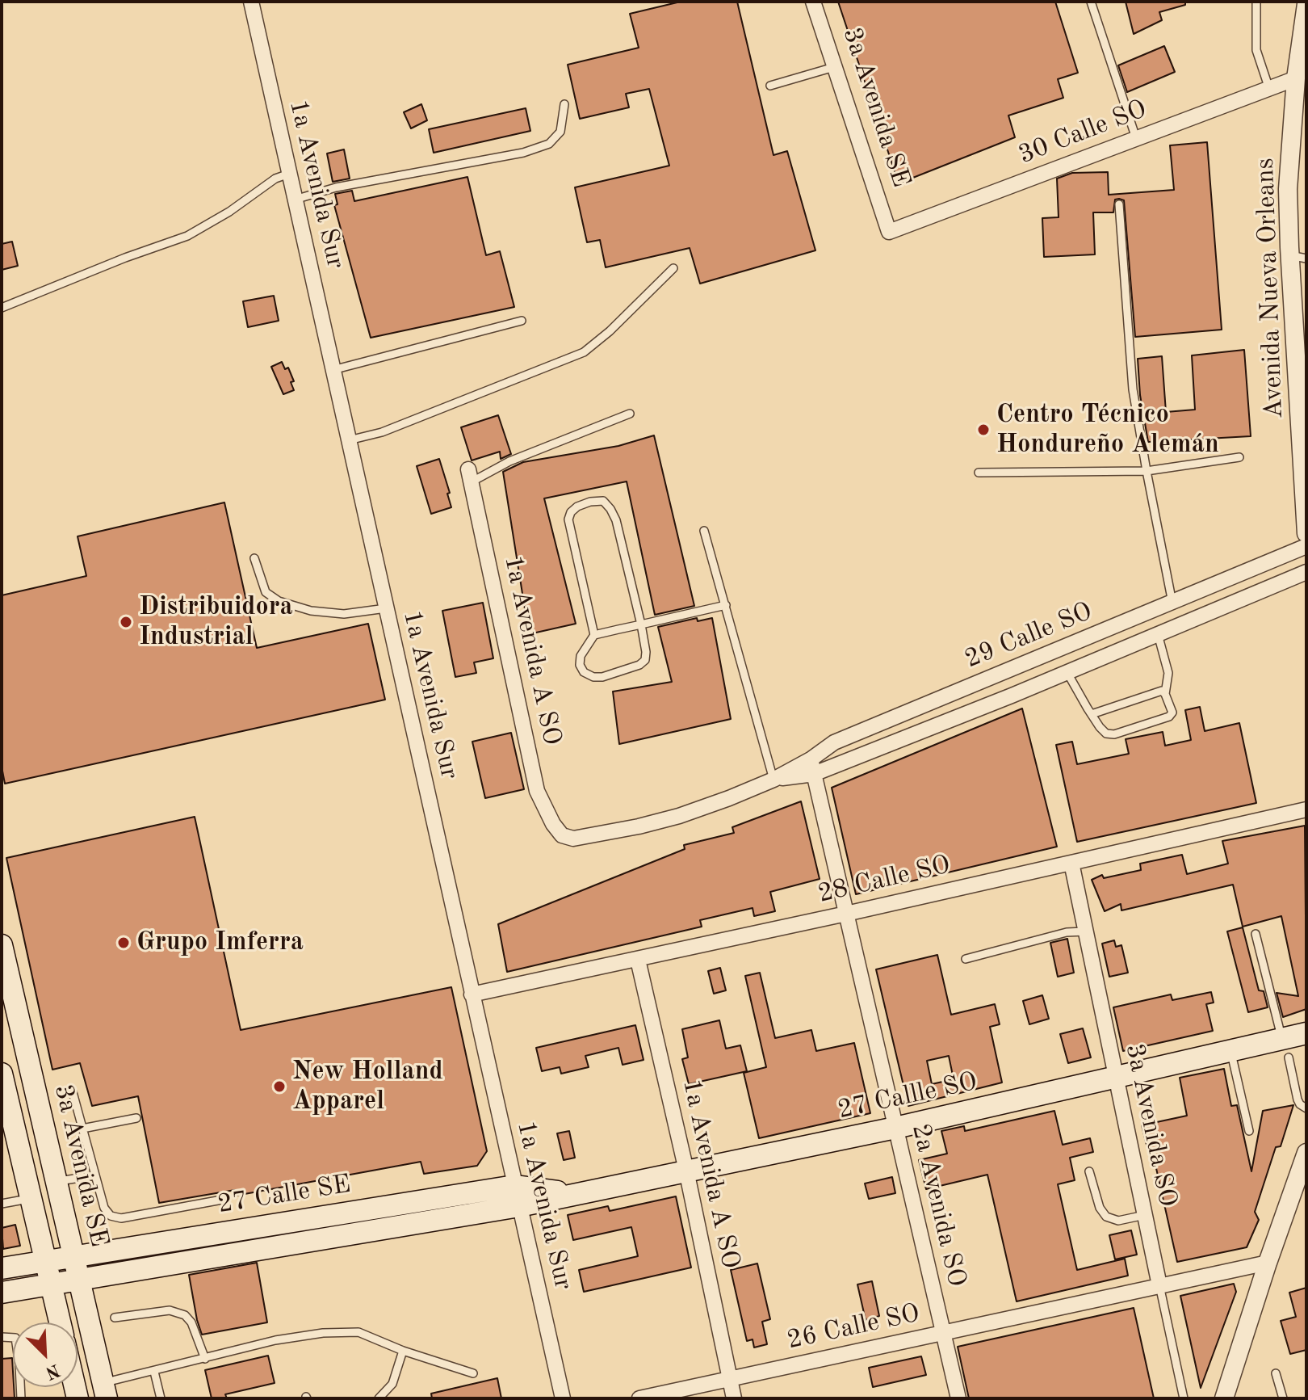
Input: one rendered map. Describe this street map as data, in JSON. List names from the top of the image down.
{
  "streets": {
    "main road": ["3a Avenida SE", "27 Callle SO", "27 Calle SE"],
    "street": [
      "30 Calle SO",
      "1a Avenida Sur",
      "Avenida Nueva Orleans",
      "29 Calle SO",
      "1a Avenida A SO",
      "28 Calle SO",
      "3a Avenida SO",
      "2a Avenida SO",
      "26 Calle SO"
    ]
  },
  "crossings": [
    ["3a Avenida SE", "30 Calle SO"],
    ["3a Avenida SE", "27 Calle SE"],
    ["30 Calle SO", "Avenida Nueva Orleans"],
    ["1a Avenida Sur", "28 Calle SO"],
    ["1a Avenida Sur", "27 Calle SE"],
    ["29 Calle SO", "1a Avenida A SO"],
    ["29 Calle SO", "2a Avenida SO"],
    ["1a Avenida A SO", "28 Calle SO"],
    ["1a Avenida A SO", "27 Callle SO"],
    ["1a Avenida A SO", "26 Calle SO"],
    ["28 Calle SO", "3a Avenida SO"],
    ["28 Calle SO", "2a Avenida SO"],
    ["27 Callle SO", "3a Avenida SO"],
    ["27 Callle SO", "27 Calle SE"],
    ["27 Callle SO", "2a Avenida SO"],
    ["3a Avenida SO", "26 Calle SO"],
    ["2a Avenida SO", "26 Calle SO"]
  ],
  "places": [
    "Centro Técnico Hondureño Alemán",
    "Distribuidora Industrial",
    "Grupo Imferra",
    "New Holland Apparel"
  ],
  "north": "bottom right"
}
